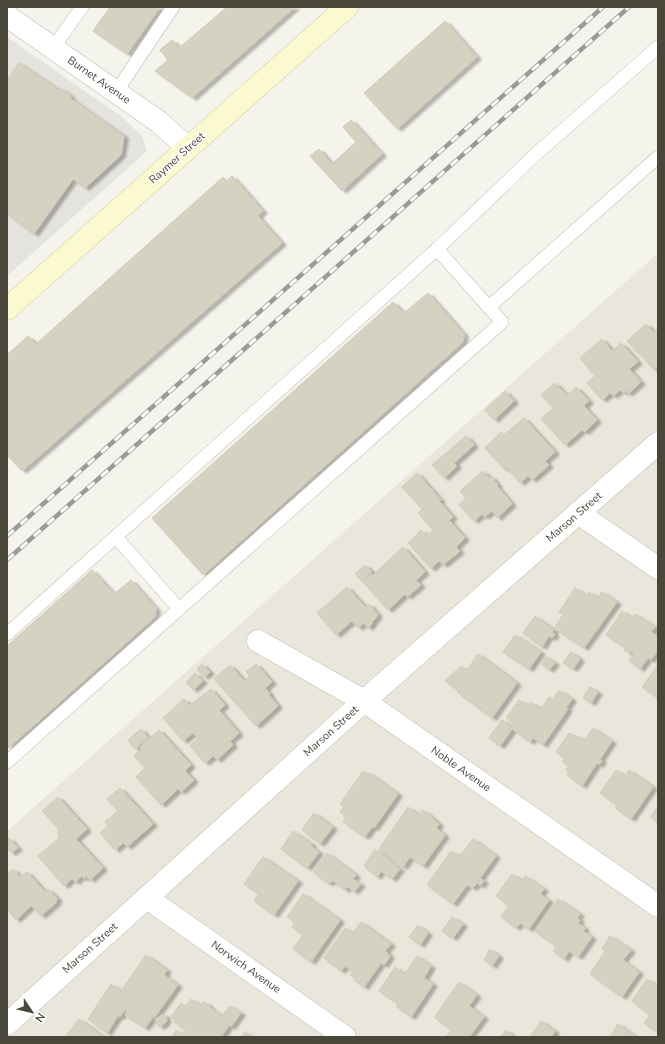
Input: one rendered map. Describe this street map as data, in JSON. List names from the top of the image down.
{
  "streets": {
    "street": [
      "Burnet Avenue",
      "Raymer Street",
      "Marson Street",
      "Noble Avenue",
      "Norwich Avenue"
    ]
  },
  "crossings": [
    ["Burnet Avenue", "Raymer Street"],
    ["Marson Street", "Noble Avenue"],
    ["Marson Street", "Norwich Avenue"]
  ],
  "north": "bottom right"
}
